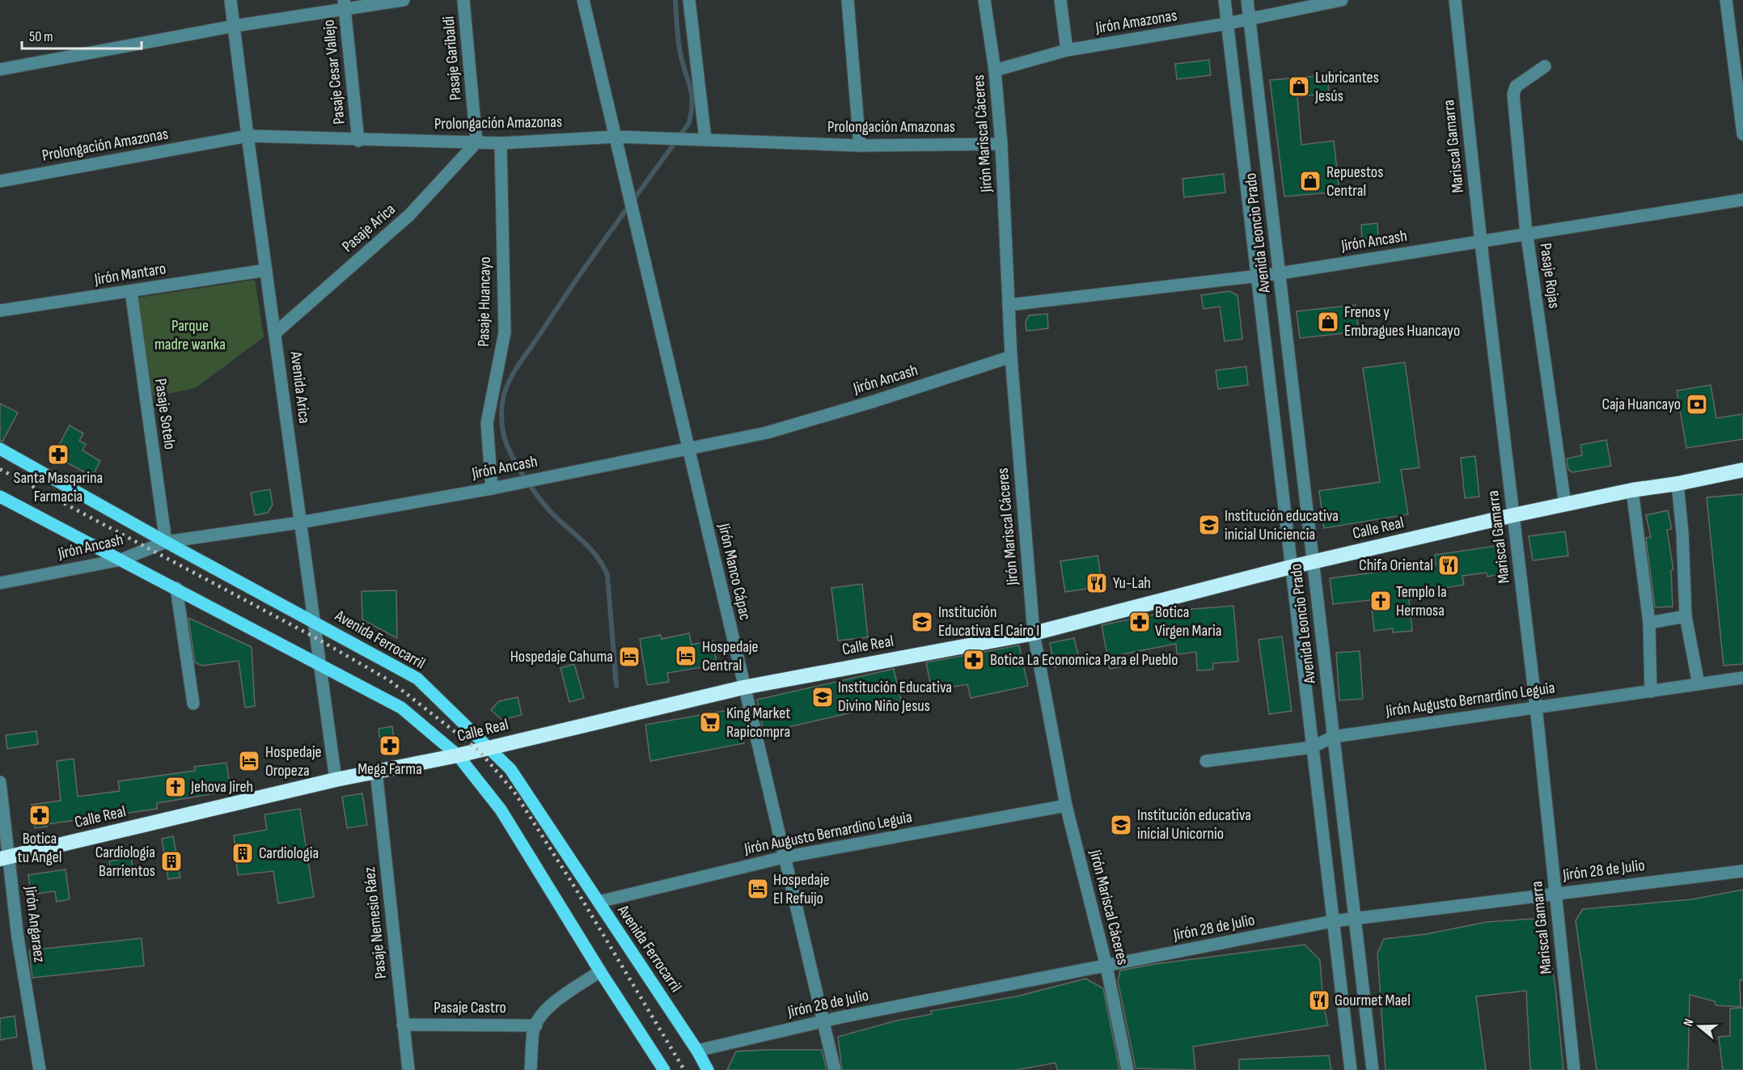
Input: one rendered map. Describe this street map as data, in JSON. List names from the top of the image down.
{
  "streets": {
    "highway": ["Calle Real"],
    "main road": ["Avenida Ferrocarril"],
    "street": [
      "Jirón Amazonas",
      "Pasaje Garibaldi",
      "Pasaje Cesar Vallejo",
      "Prolongación Amazonas",
      "Jirón Mariscal Cáceres",
      "Mariscal Gamarra",
      "Pasaje Arica",
      "Avenida Leoncio Prado",
      "Jirón Ancash",
      "Jirón Mantaro",
      "Pasaje Rojas",
      "Pasaje Huancayo",
      "Avenida Arica",
      "Pasaje Sotelo",
      "Jirón Manco Cápac",
      "Jirón Augusto Bernardino Leguia",
      "Jirón 28 de Julio",
      "Pasaje Nemesio Ráez",
      "Jirón Angaraez",
      "Pasaje Castro"
    ]
  },
  "crossings": [
    ["Jirón Amazonas", "Jirón Mariscal Cáceres"],
    ["Jirón Amazonas", "Avenida Leoncio Prado"],
    ["Pasaje Garibaldi", "Prolongación Amazonas"],
    ["Pasaje Garibaldi", "Pasaje Arica"],
    ["Pasaje Cesar Vallejo", "Prolongación Amazonas"],
    ["Prolongación Amazonas", "Jirón Mariscal Cáceres"],
    ["Prolongación Amazonas", "Pasaje Arica"],
    ["Prolongación Amazonas", "Pasaje Huancayo"],
    ["Prolongación Amazonas", "Avenida Arica"],
    ["Prolongación Amazonas", "Jirón Manco Cápac"],
    ["Jirón Mariscal Cáceres", "Jirón Ancash"],
    ["Jirón Mariscal Cáceres", "Calle Real"],
    ["Jirón Mariscal Cáceres", "Jirón Augusto Bernardino Leguia"],
    ["Jirón Mariscal Cáceres", "Jirón 28 de Julio"],
    ["Mariscal Gamarra", "Jirón Ancash"],
    ["Mariscal Gamarra", "Calle Real"],
    ["Mariscal Gamarra", "Jirón Augusto Bernardino Leguia"],
    ["Mariscal Gamarra", "Jirón 28 de Julio"],
    ["Pasaje Arica", "Avenida Arica"],
    ["Avenida Leoncio Prado", "Jirón Ancash"],
    ["Avenida Leoncio Prado", "Calle Real"],
    ["Avenida Leoncio Prado", "Jirón Augusto Bernardino Leguia"],
    ["Avenida Leoncio Prado", "Jirón 28 de Julio"],
    ["Jirón Ancash", "Pasaje Rojas"],
    ["Jirón Ancash", "Pasaje Huancayo"],
    ["Jirón Ancash", "Avenida Arica"],
    ["Jirón Ancash", "Pasaje Sotelo"],
    ["Jirón Ancash", "Jirón Manco Cápac"],
    ["Jirón Ancash", "Avenida Ferrocarril"],
    ["Jirón Mantaro", "Avenida Arica"],
    ["Jirón Mantaro", "Pasaje Sotelo"],
    ["Pasaje Rojas", "Calle Real"],
    ["Avenida Arica", "Calle Real"],
    ["Avenida Arica", "Avenida Ferrocarril"],
    ["Pasaje Sotelo", "Avenida Ferrocarril"],
    ["Calle Real", "Jirón Manco Cápac"],
    ["Calle Real", "Avenida Ferrocarril"],
    ["Calle Real", "Pasaje Nemesio Ráez"],
    ["Calle Real", "Jirón Angaraez"],
    ["Jirón Manco Cápac", "Jirón Augusto Bernardino Leguia"],
    ["Jirón Manco Cápac", "Jirón 28 de Julio"],
    ["Avenida Ferrocarril", "Jirón Augusto Bernardino Leguia"],
    ["Avenida Ferrocarril", "Jirón 28 de Julio"],
    ["Pasaje Nemesio Ráez", "Pasaje Castro"]
  ],
  "parks": ["Parque madre wanka"],
  "places": {
    "shop": ["Lubricantes Jesús", "Repuestos Central", "Frenos y Embragues Huancayo"],
    "bank": ["Caja Huancayo"],
    "pharmacy": [
      "Santa Masqarina Farmacia",
      "Botica Virgen Maria",
      "Botica La Economica Para el Pueblo",
      "Mega Farma",
      "Botica tu Angel"
    ],
    "school or university": [
      "Institución educativa inicial Uniciencia",
      "Institución Educativa El Cairo I",
      "Institución Educativa Divino Niño Jesus",
      "Institución educativa inicial Unicornio"
    ],
    "restaurant": ["Chifa Oriental", "Yu-Lah", "Gourmet Mael"],
    "church": ["Templo la Hermosa", "Jehova Jireh"],
    "hotel": [
      "Hospedaje Central",
      "Hospedaje Cahuma",
      "Hospedaje Oropeza",
      "Hospedaje El Refuijo"
    ],
    "supermarket": ["King Market Rapicompra"],
    "building": ["Cardiologia", "Cardiologia Barrientos"]
  },
  "scale_bar": "50 m",
  "north": "left"
}
